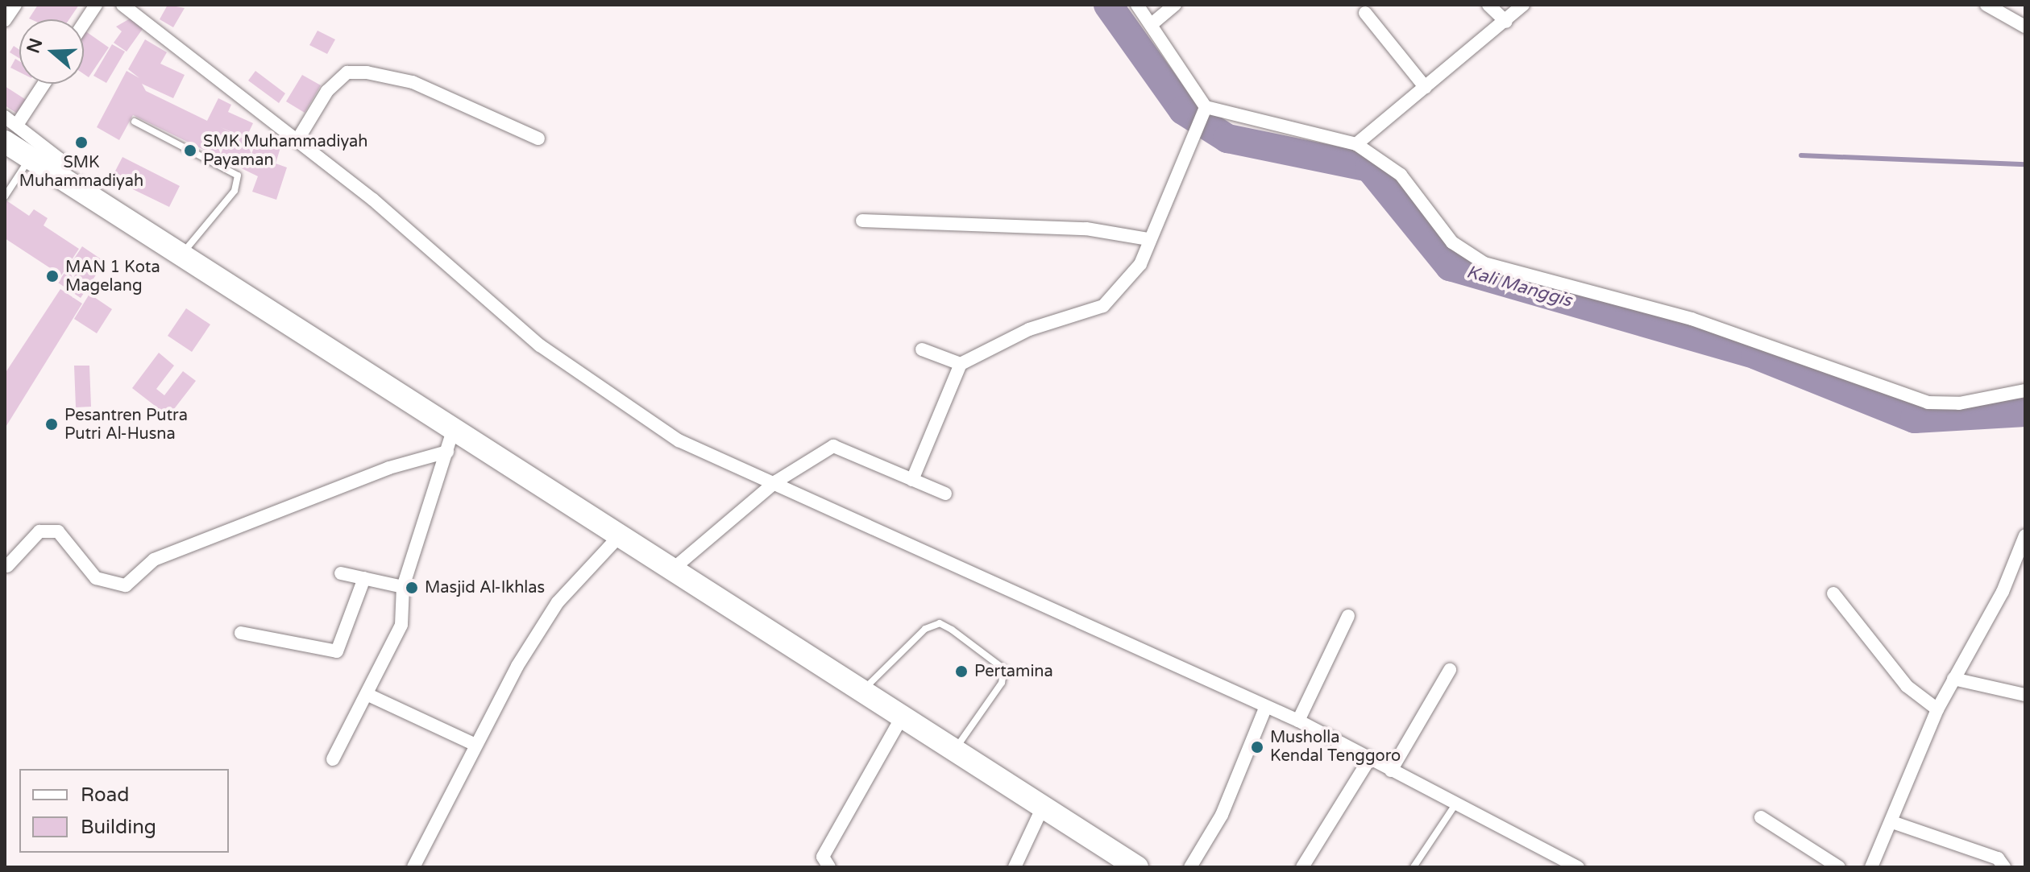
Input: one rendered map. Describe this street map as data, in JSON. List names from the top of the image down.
{
  "water": ["Kali Manggis"],
  "places": [
    "SMK Muhammadiyah",
    "SMK Muhammadiyah Payaman",
    "MAN 1 Kota Magelang",
    "Pesantren Putra Putri Al-Husna",
    "Masjid Al-Ikhlas",
    "Pertamina",
    "Musholla Kendal Tenggoro"
  ],
  "legend": ["Road", "Building"],
  "north": "left"
}
